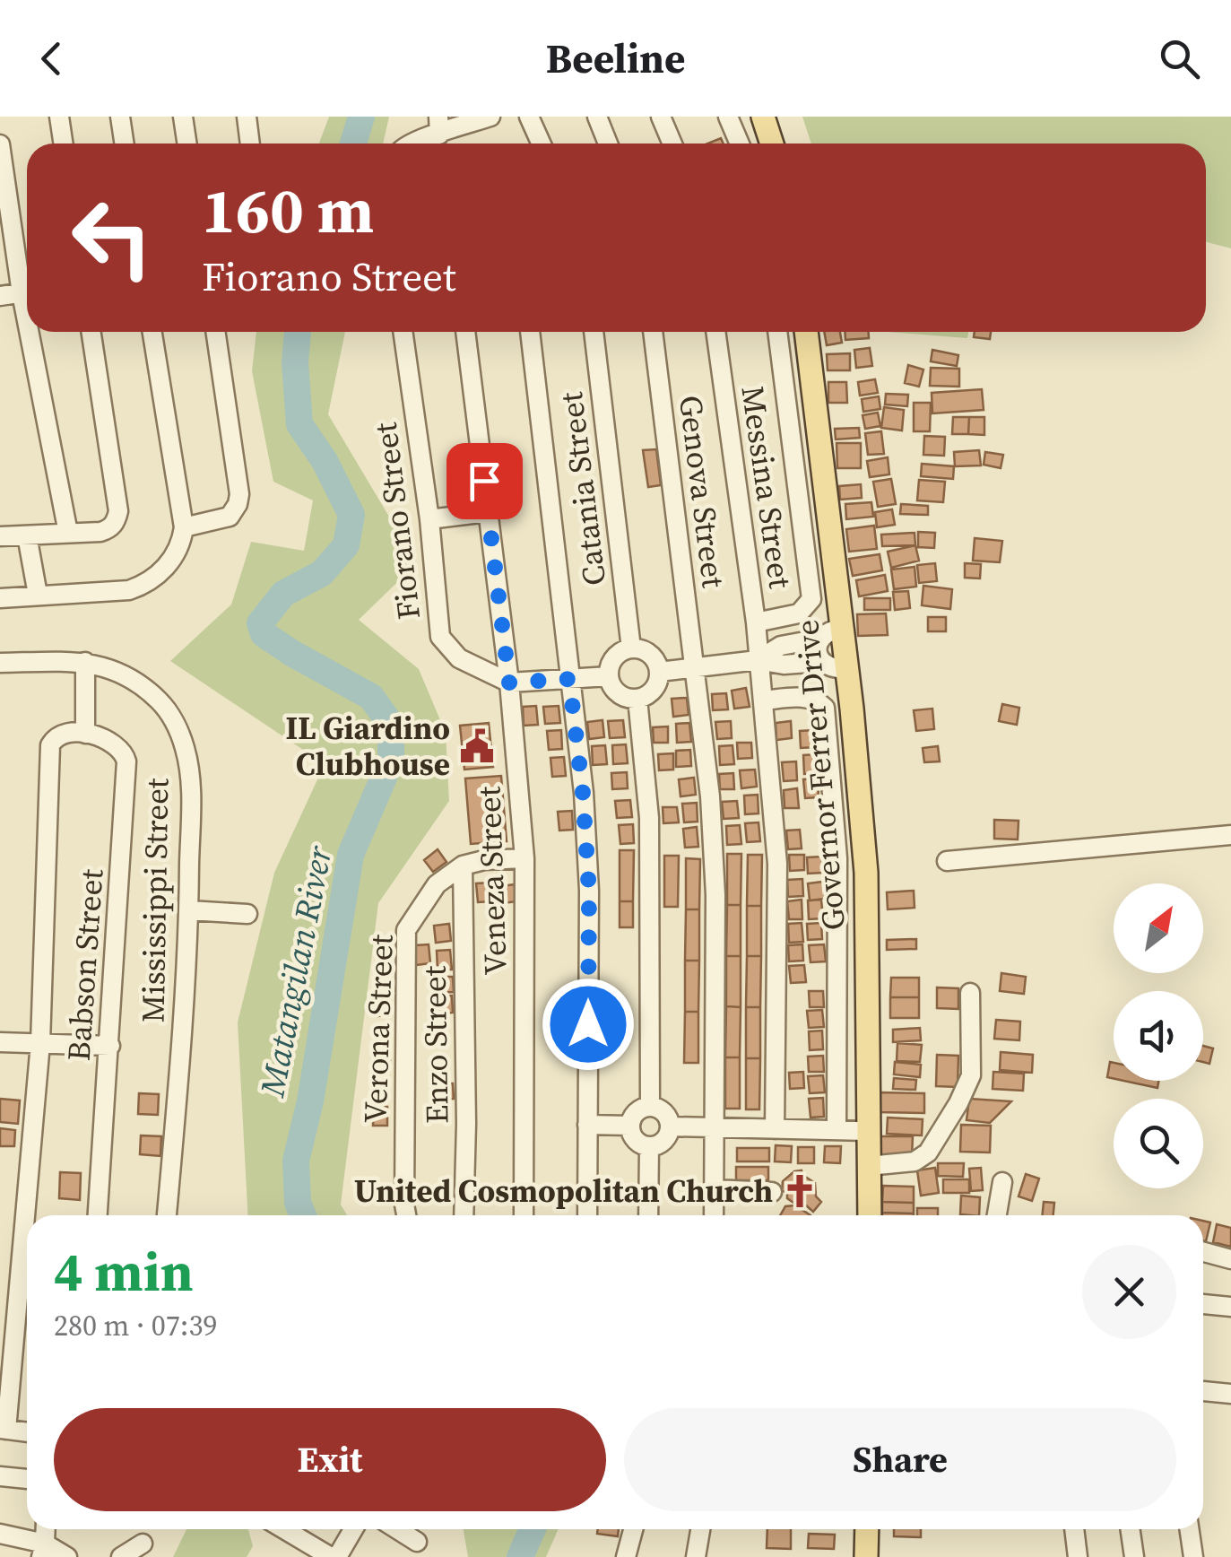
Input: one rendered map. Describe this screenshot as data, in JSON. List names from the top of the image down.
{
  "streets": {
    "main road": ["Governor Ferrer Drive"],
    "street": [
      "Messina Street",
      "Catania Street",
      "Genova Street",
      "Fiorano Street",
      "Veneza Street",
      "Mississippi Street",
      "Babson Street",
      "Verona Street",
      "Enzo Street"
    ]
  },
  "crossings": [
    ["Catania Street", "Fiorano Street"],
    ["Fiorano Street", "Veneza Street"],
    ["Verona Street", "Enzo Street"]
  ],
  "water": ["Matangilan River"],
  "places": {
    "public building": ["IL Giardino Clubhouse"],
    "church": ["United Cosmopolitan Church"]
  },
  "north": "top right",
  "page": {
    "header": "Beeline",
    "turn": ["160 m", "Fiorano Street"],
    "heading": ["4 min", "280 m · 07:39"],
    "buttons": ["Exit", "Share"]
  }
}
